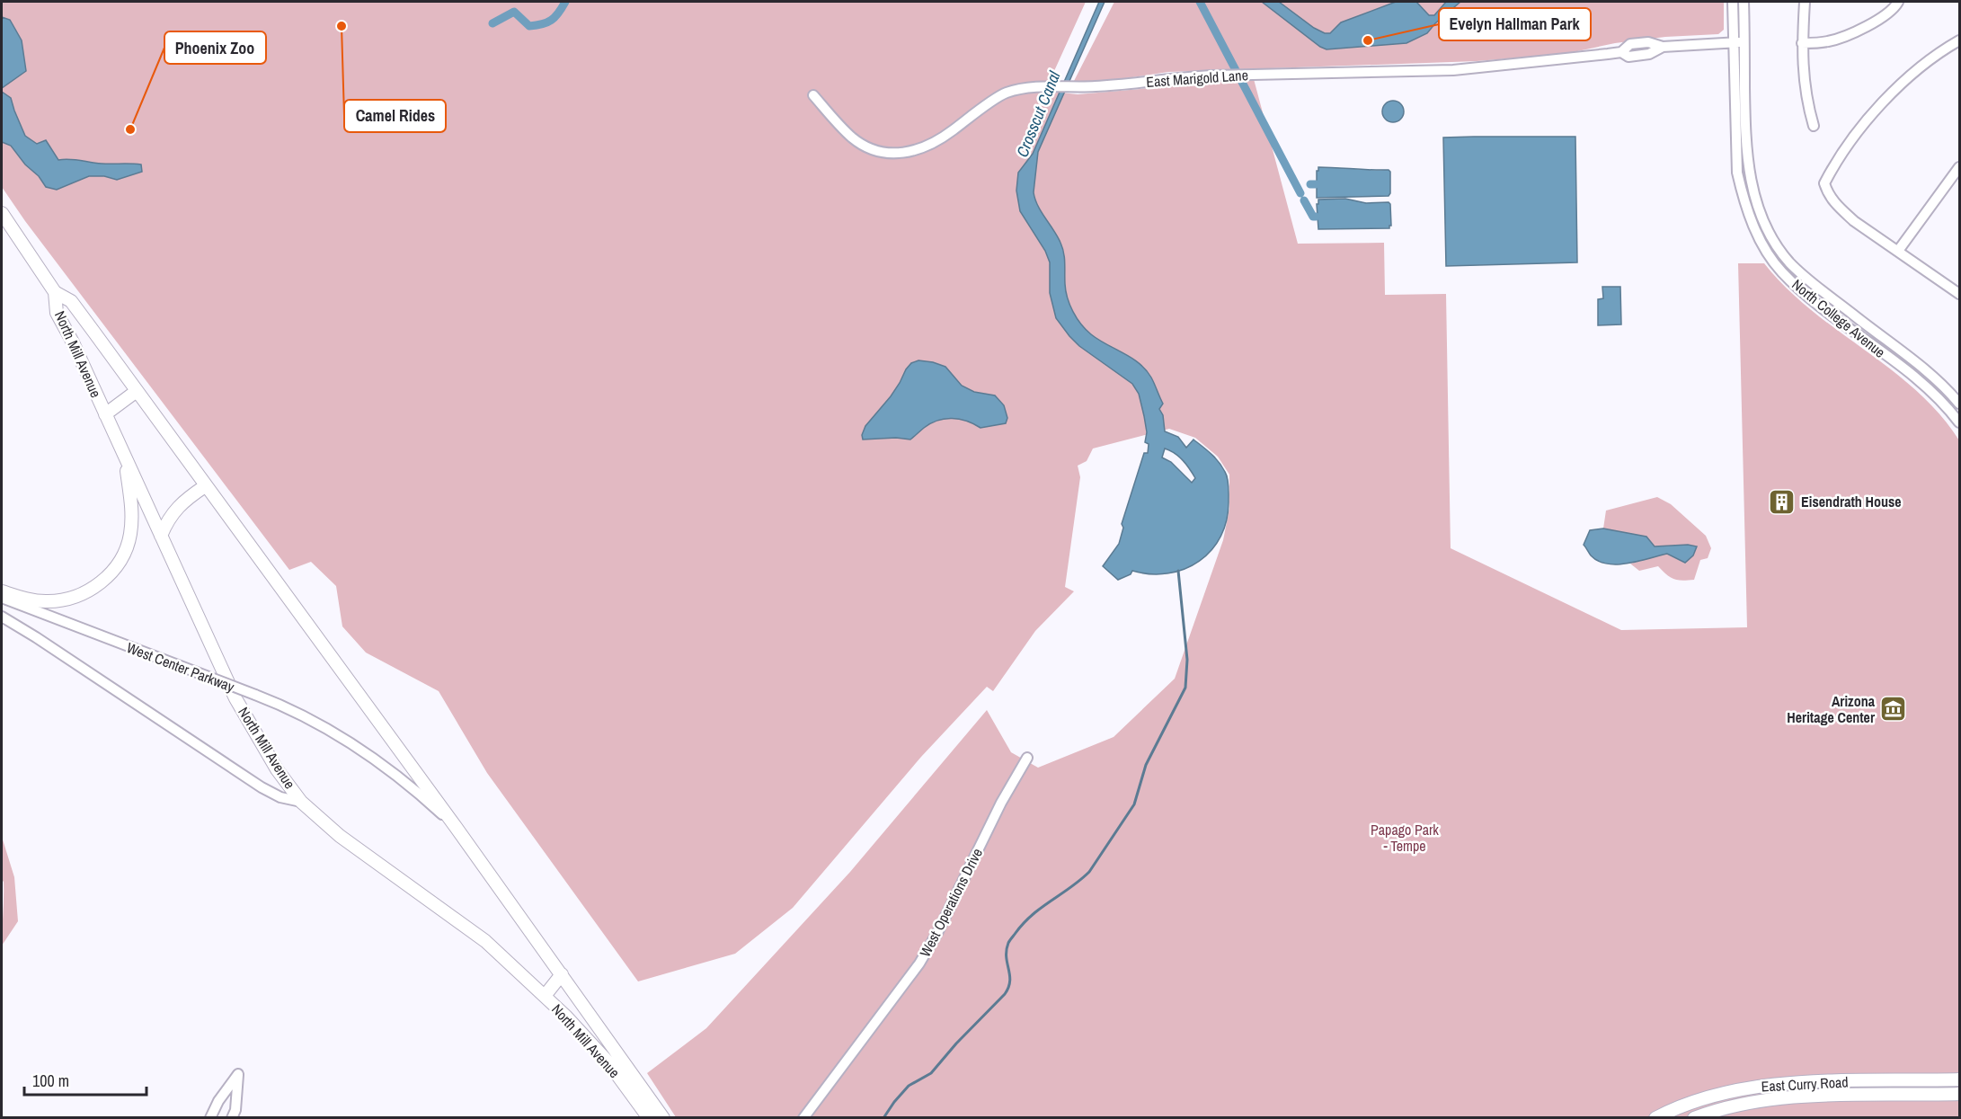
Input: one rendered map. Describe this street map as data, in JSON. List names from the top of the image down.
{
  "streets": {
    "main road": ["North Mill Avenue", "East Curry Road"],
    "street": [
      "East Marigold Lane",
      "North College Avenue",
      "West Center Parkway",
      "West Operations Drive"
    ]
  },
  "crossings": [
    ["East Marigold Lane", "North College Avenue"],
    ["North Mill Avenue", "West Center Parkway"]
  ],
  "water": ["Crosscut Canal"],
  "parks": ["Papago Park - Tempe"],
  "places": {
    "other": ["Camel Rides", "Evelyn Hallman Park", "Phoenix Zoo"],
    "building": ["Eisendrath House"],
    "museum": ["Arizona Heritage Center"]
  },
  "scale_bar": "100 m"
}
